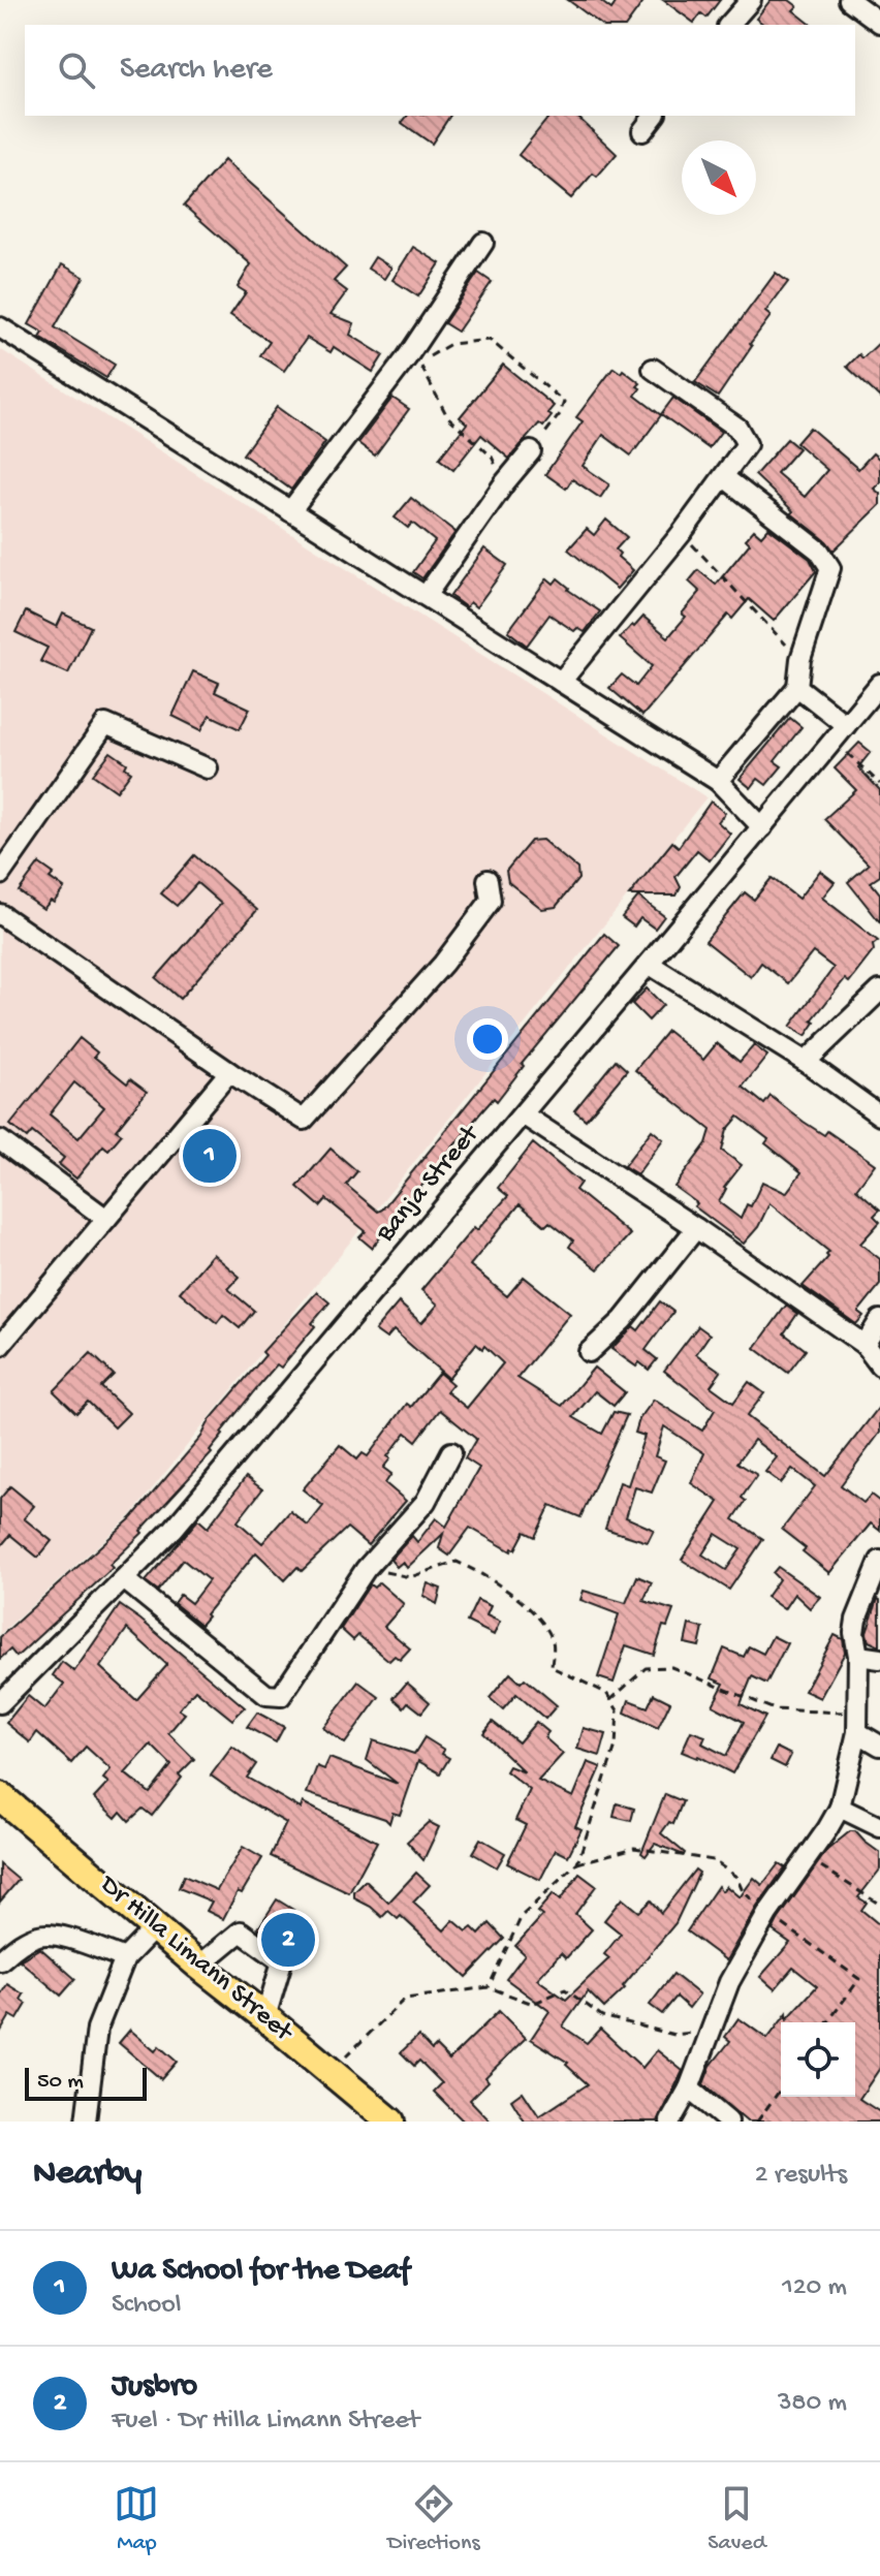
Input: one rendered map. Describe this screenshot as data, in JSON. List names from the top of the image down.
{
  "streets": {
    "highway": ["Dr Hilla Limann Street"],
    "street": ["Banja Street"]
  },
  "scale_bar": "50 m",
  "north": "bottom right",
  "page": {
    "search": "Search here",
    "pins": ["1", "2"],
    "scale": "50 m",
    "heading": ["Nearby", "2 results"],
    "list": [
      {
        "mark": "1",
        "name": "Wa School for the Deaf",
        "note": "School",
        "value": "120 m"
      },
      {
        "mark": "2",
        "name": "Jusbro",
        "note": "Fuel · Dr Hilla Limann Street",
        "value": "380 m"
      }
    ],
    "nav": ["Map", "Directions", "Saved"]
  }
}
